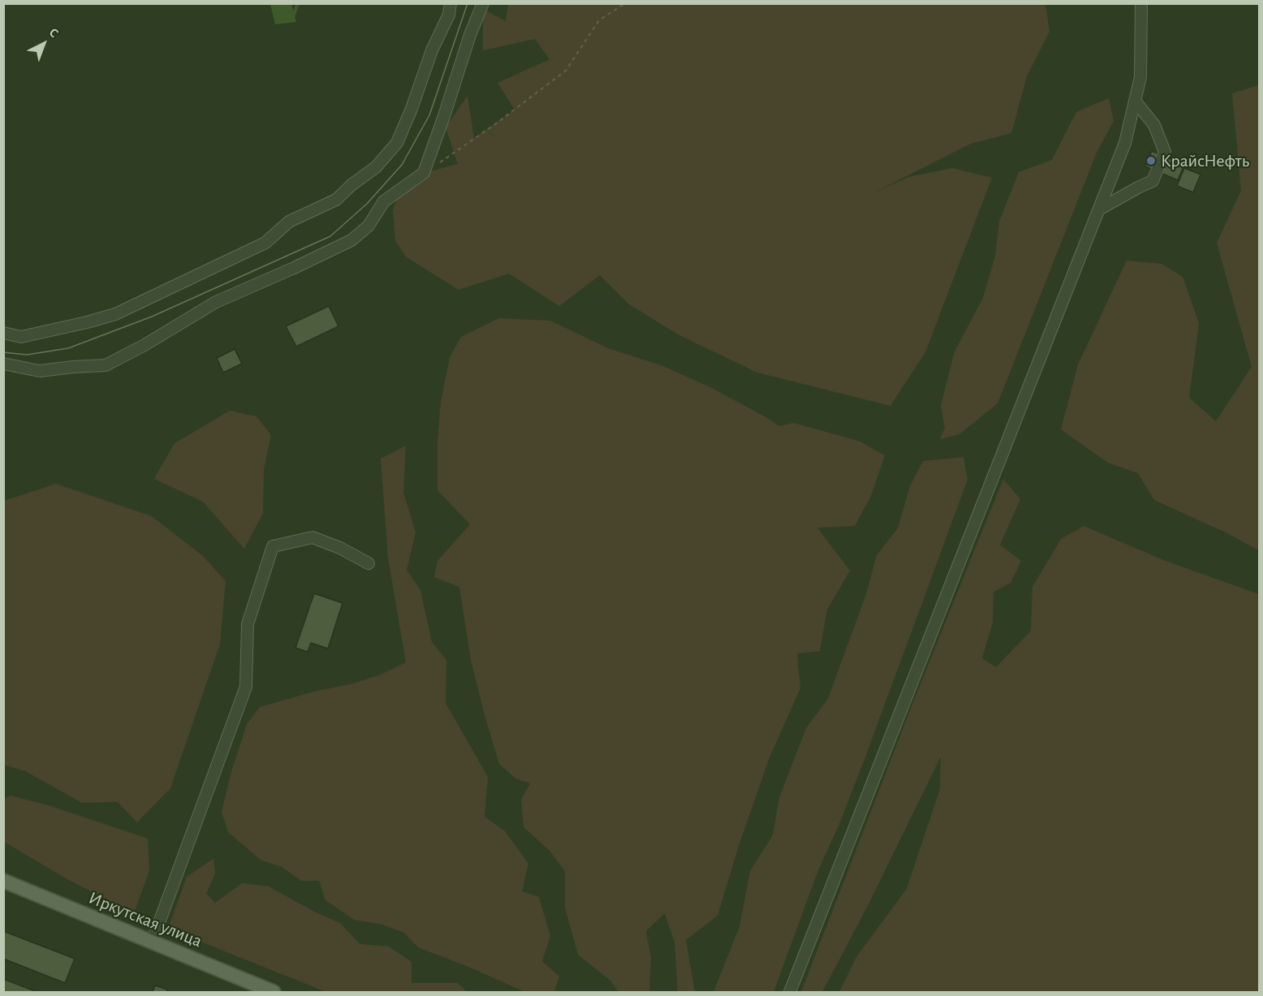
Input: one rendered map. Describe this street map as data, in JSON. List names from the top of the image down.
{
  "streets": {
    "main road": ["Иркутская улица"]
  },
  "places": ["КрайсНефть"],
  "north": "top right"
}
